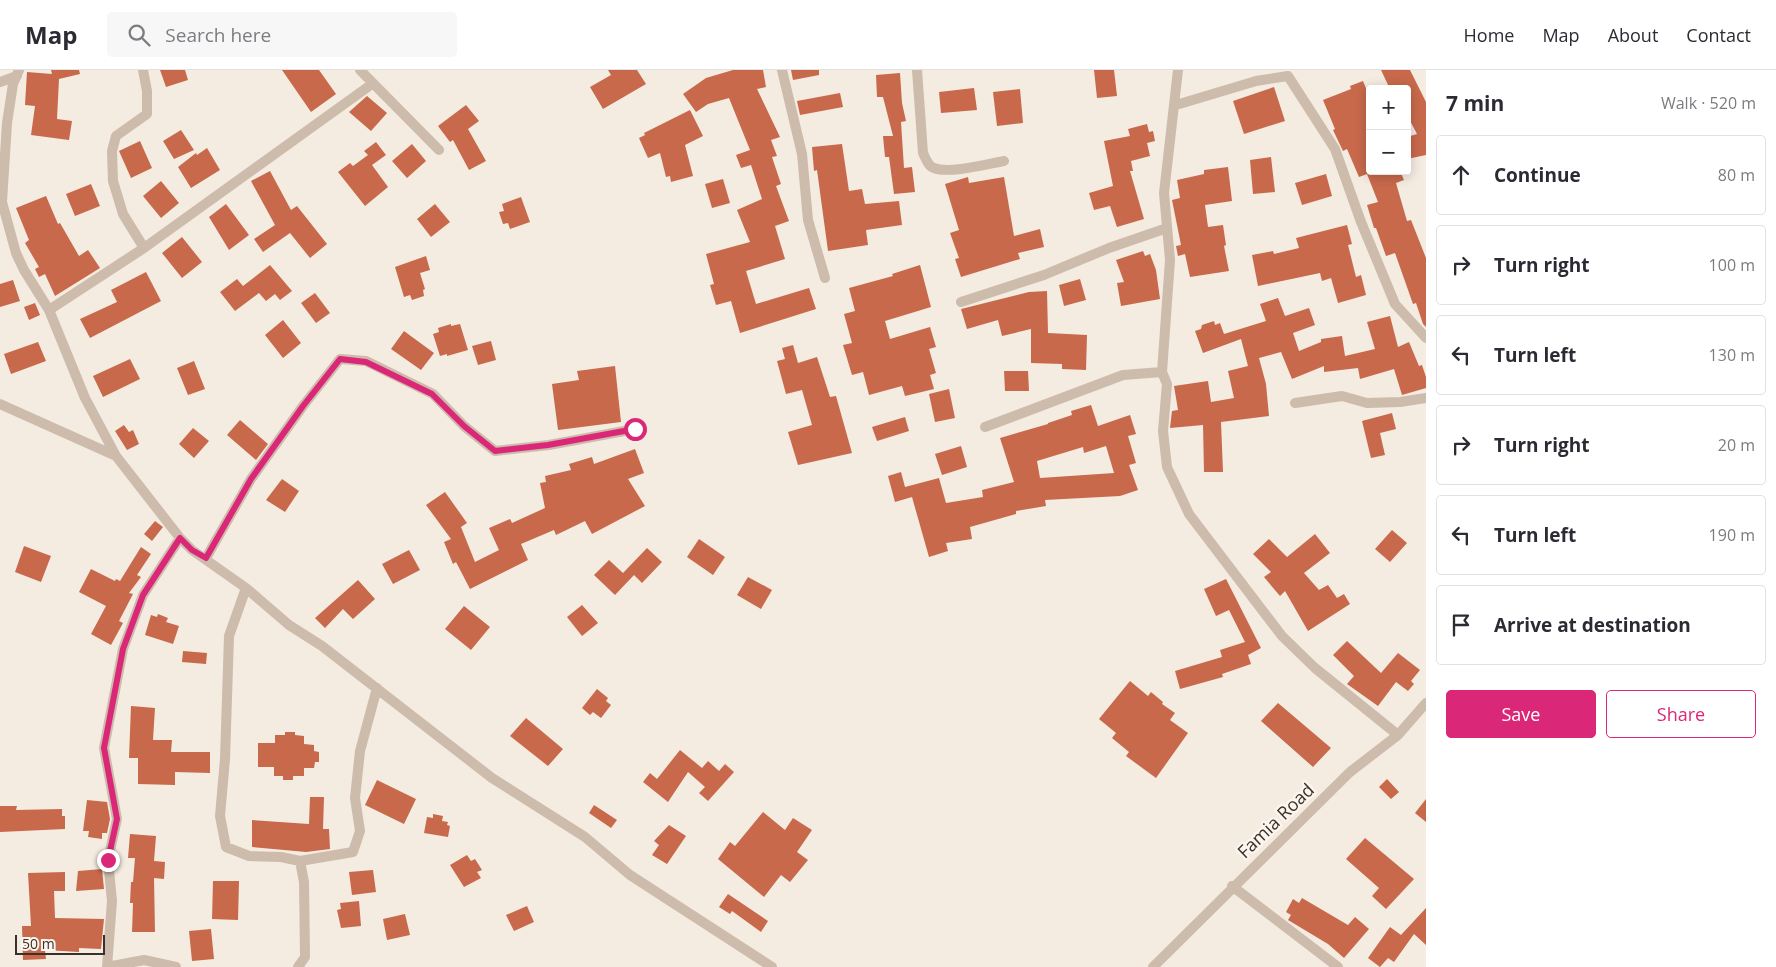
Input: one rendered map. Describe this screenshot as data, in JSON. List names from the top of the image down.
{
  "streets": {
    "street": ["Famia Road"]
  },
  "scale_bar": "50 m",
  "page": {
    "header": "Map",
    "search": "Search here",
    "nav": [
      "Home",
      "Map",
      "About",
      "Contact"
    ],
    "heading": ["7 min", "Walk · 520 m"],
    "map_buttons": ["+", "−"],
    "list": [
      ["Continue", "80 m"],
      ["Turn right", "100 m"],
      ["Turn left", "130 m"],
      ["Turn right", "20 m"],
      ["Turn left", "190 m"],
      "Arrive at destination"
    ],
    "buttons": ["Save", "Share"],
    "scale": "50 m"
  }
}
